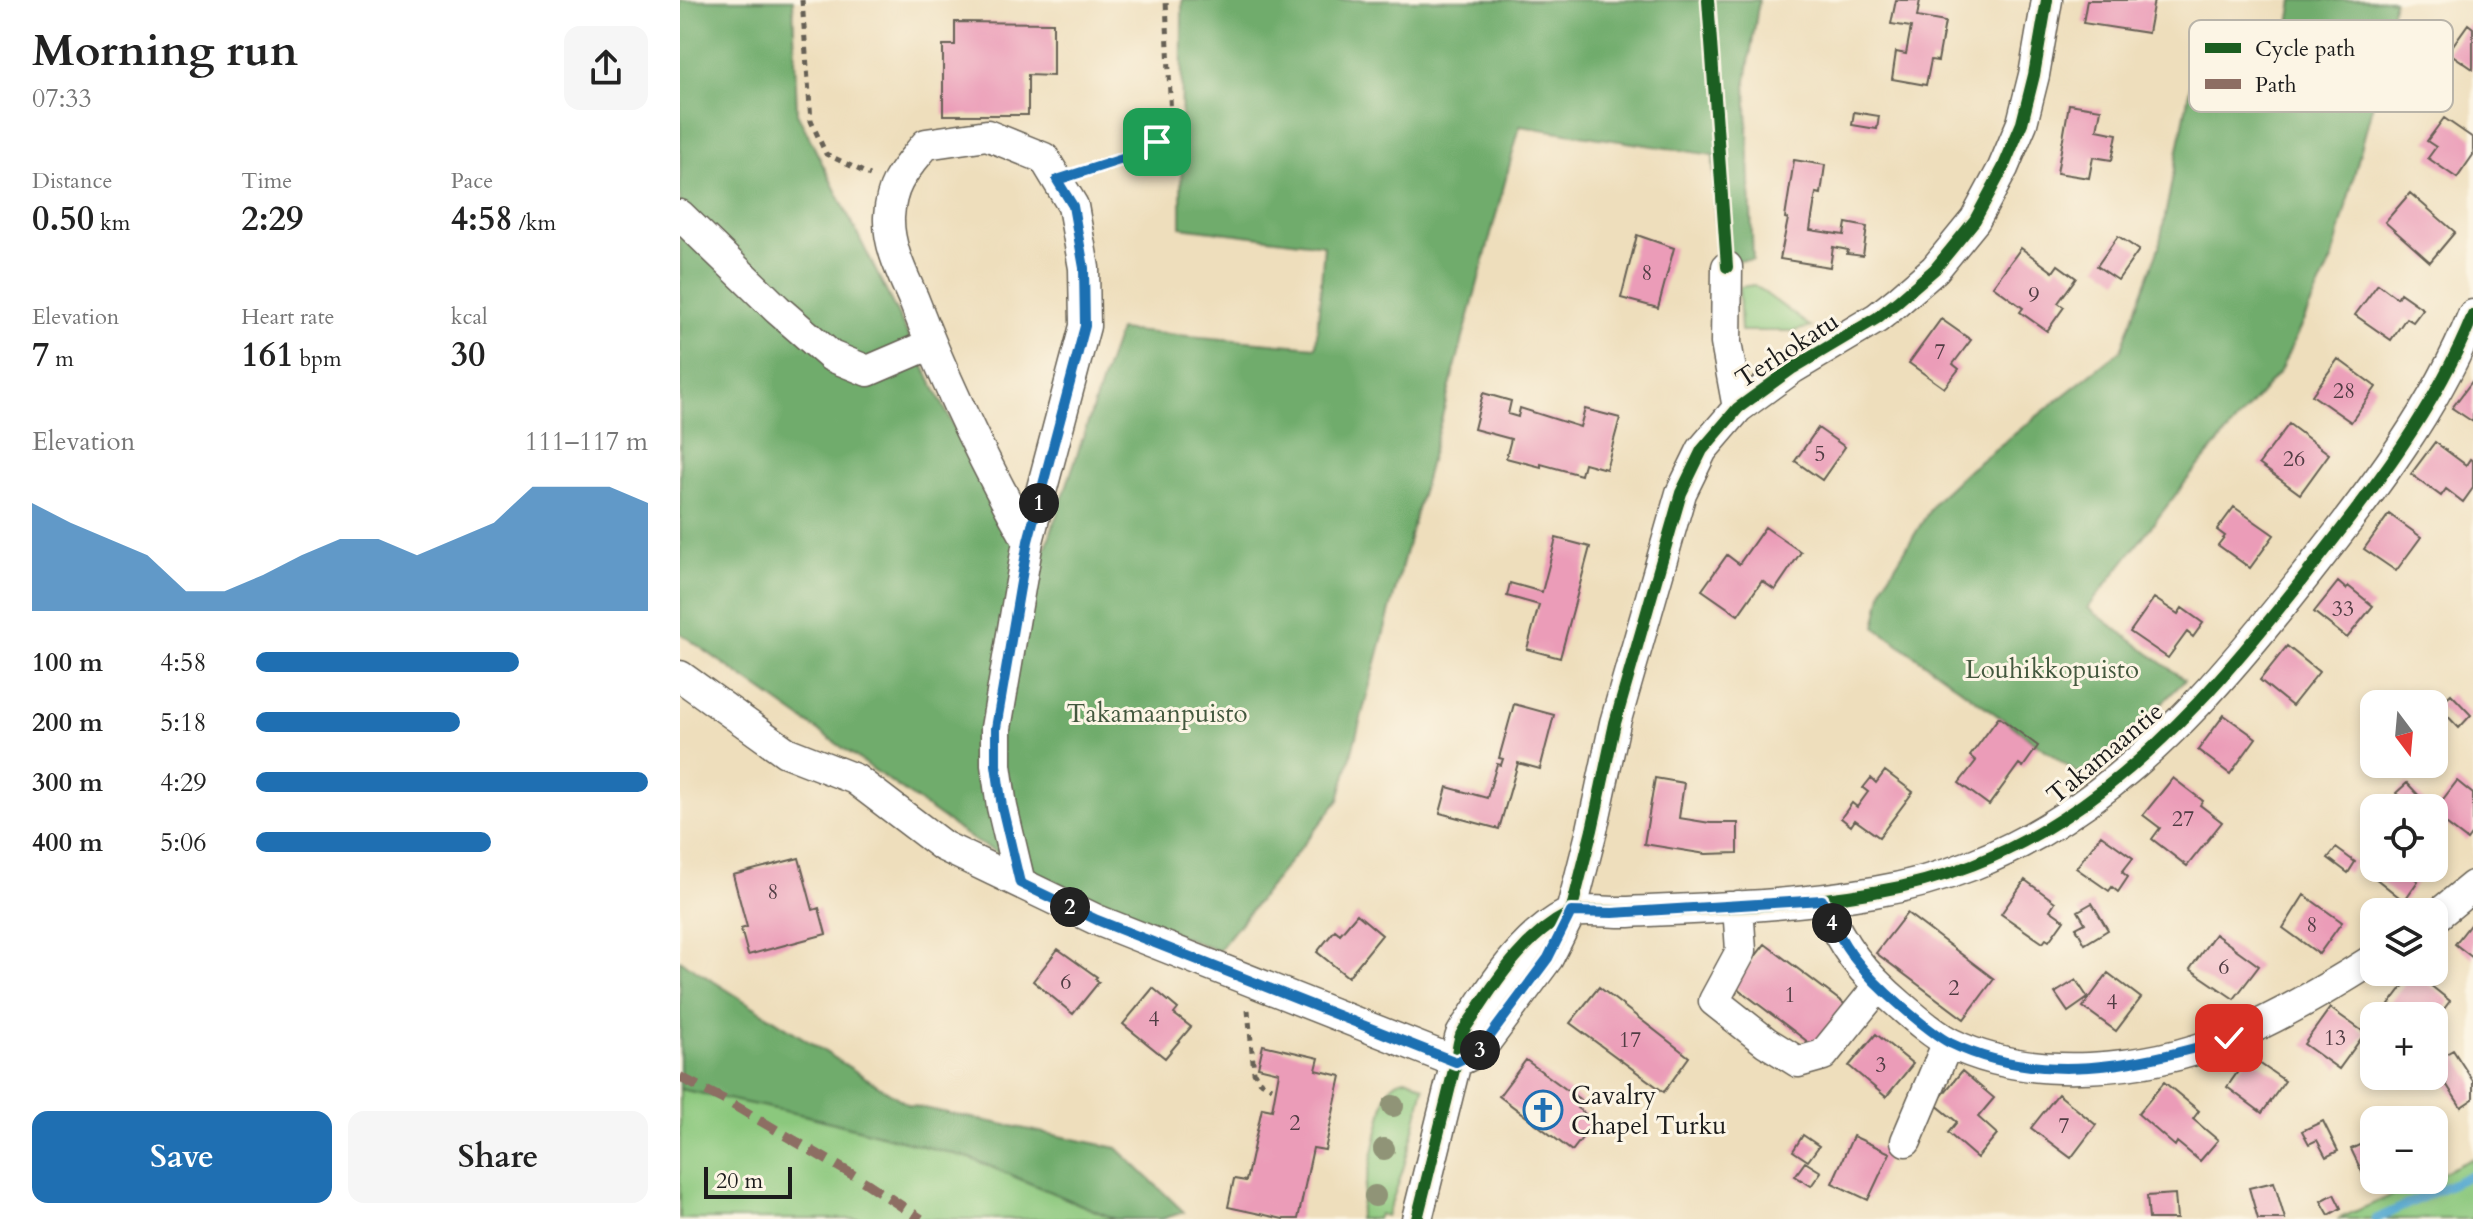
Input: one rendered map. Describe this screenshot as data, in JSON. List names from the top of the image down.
{
  "streets": {
    "street": ["Terhokatu", "Takamaantie"]
  },
  "crossings": [
    ["Terhokatu", "Takamaantie"]
  ],
  "parks": ["Louhikkopuisto", "Takamaanpuisto"],
  "places": {
    "church": ["Cavalry Chapel Turku"]
  },
  "house_numbers": [
    "8",
    "9",
    "7",
    "28",
    "5",
    "26",
    "33",
    "27",
    "8",
    "8",
    "6",
    "6",
    "2",
    "1",
    "4",
    "4",
    "13",
    "17",
    "3",
    "2",
    "7"
  ],
  "legend": ["Cycle path", "Path"],
  "scale_bar": "20 m",
  "north": "bottom",
  "page": {
    "heading": ["Morning run", "07:33"],
    "stats": [
      ["Distance", "0.50 km"],
      ["Time", "2:29"],
      ["Pace", "4:58 /km"],
      ["Elevation", "7 m"],
      ["Heart rate", "161 bpm"],
      ["kcal", "30"]
    ],
    "chart": ["Elevation", "111–117 m"],
    "pins": [
      "1",
      "2",
      "4",
      "3"
    ],
    "list": [
      {
        "name": "100 m",
        "note": "4:58"
      },
      {
        "name": "200 m",
        "note": "5:18"
      },
      {
        "name": "300 m",
        "note": "4:29"
      },
      {
        "name": "400 m",
        "note": "5:06"
      }
    ],
    "map_buttons": ["+", "−"],
    "buttons": ["Save", "Share"],
    "scale": "20 m"
  }
}
